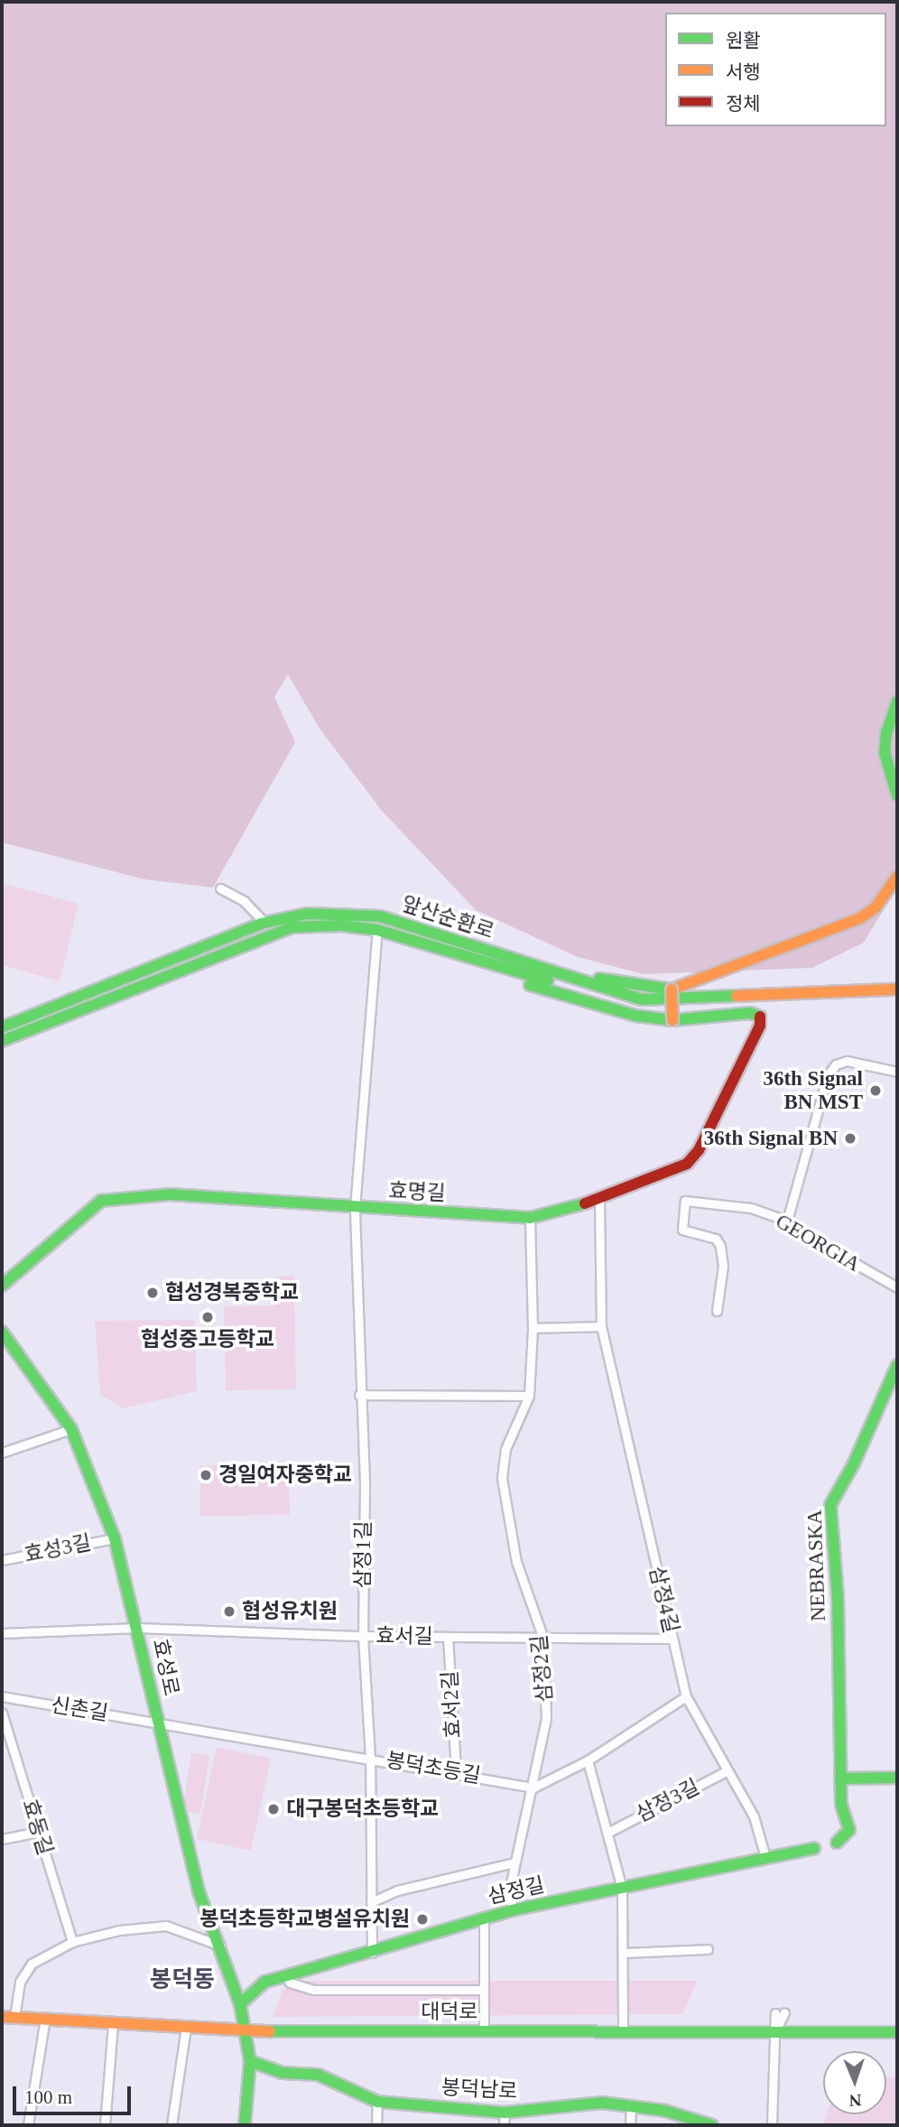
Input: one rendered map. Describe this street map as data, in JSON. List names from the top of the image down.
{
  "streets": {
    "main road": [
      "앞산순환로",
      "효명길",
      "NEBRASKA",
      "효성로",
      "삼정길",
      "대덕로",
      "봉덕남로"
    ],
    "street": [
      "GEORGIA",
      "효성3길",
      "삼정1길",
      "삼정4길",
      "효서길",
      "삼정2길",
      "효서2길",
      "신촌길",
      "봉덕초등길",
      "삼정3길",
      "효동길"
    ]
  },
  "crossings": [
    ["앞산순환로", "삼정1길"],
    ["효명길", "삼정1길"],
    ["효명길", "삼정4길"],
    ["효명길", "삼정2길"],
    ["효성3길", "효성로"],
    ["삼정1길", "효서길"],
    ["삼정1길", "봉덕초등길"],
    ["삼정1길", "삼정길"],
    ["삼정4길", "효서길"],
    ["삼정4길", "삼정3길"],
    ["삼정4길", "삼정길"],
    ["효서길", "효성로"],
    ["효서길", "삼정2길"],
    ["효서길", "효서2길"],
    ["효성로", "신촌길"],
    ["효성로", "봉덕초등길"],
    ["효성로", "삼정길"],
    ["효성로", "대덕로"],
    ["효성로", "봉덕남로"],
    ["삼정2길", "봉덕초등길"],
    ["삼정2길", "삼정길"],
    ["효서2길", "봉덕초등길"],
    ["신촌길", "봉덕초등길"],
    ["삼정3길", "삼정길"],
    ["삼정3길", "대덕로"]
  ],
  "districts": ["봉덕동"],
  "places": [
    "36th Signal BN MST",
    "36th Signal BN",
    "협성경복중학교",
    "협성중고등학교",
    "경일여자중학교",
    "협성유치원",
    "대구봉덕초등학교",
    "봉덕초등학교병설유치원"
  ],
  "legend": ["원활", "서행", "정체"],
  "scale_bar": "100 m",
  "north": "bottom"
}
